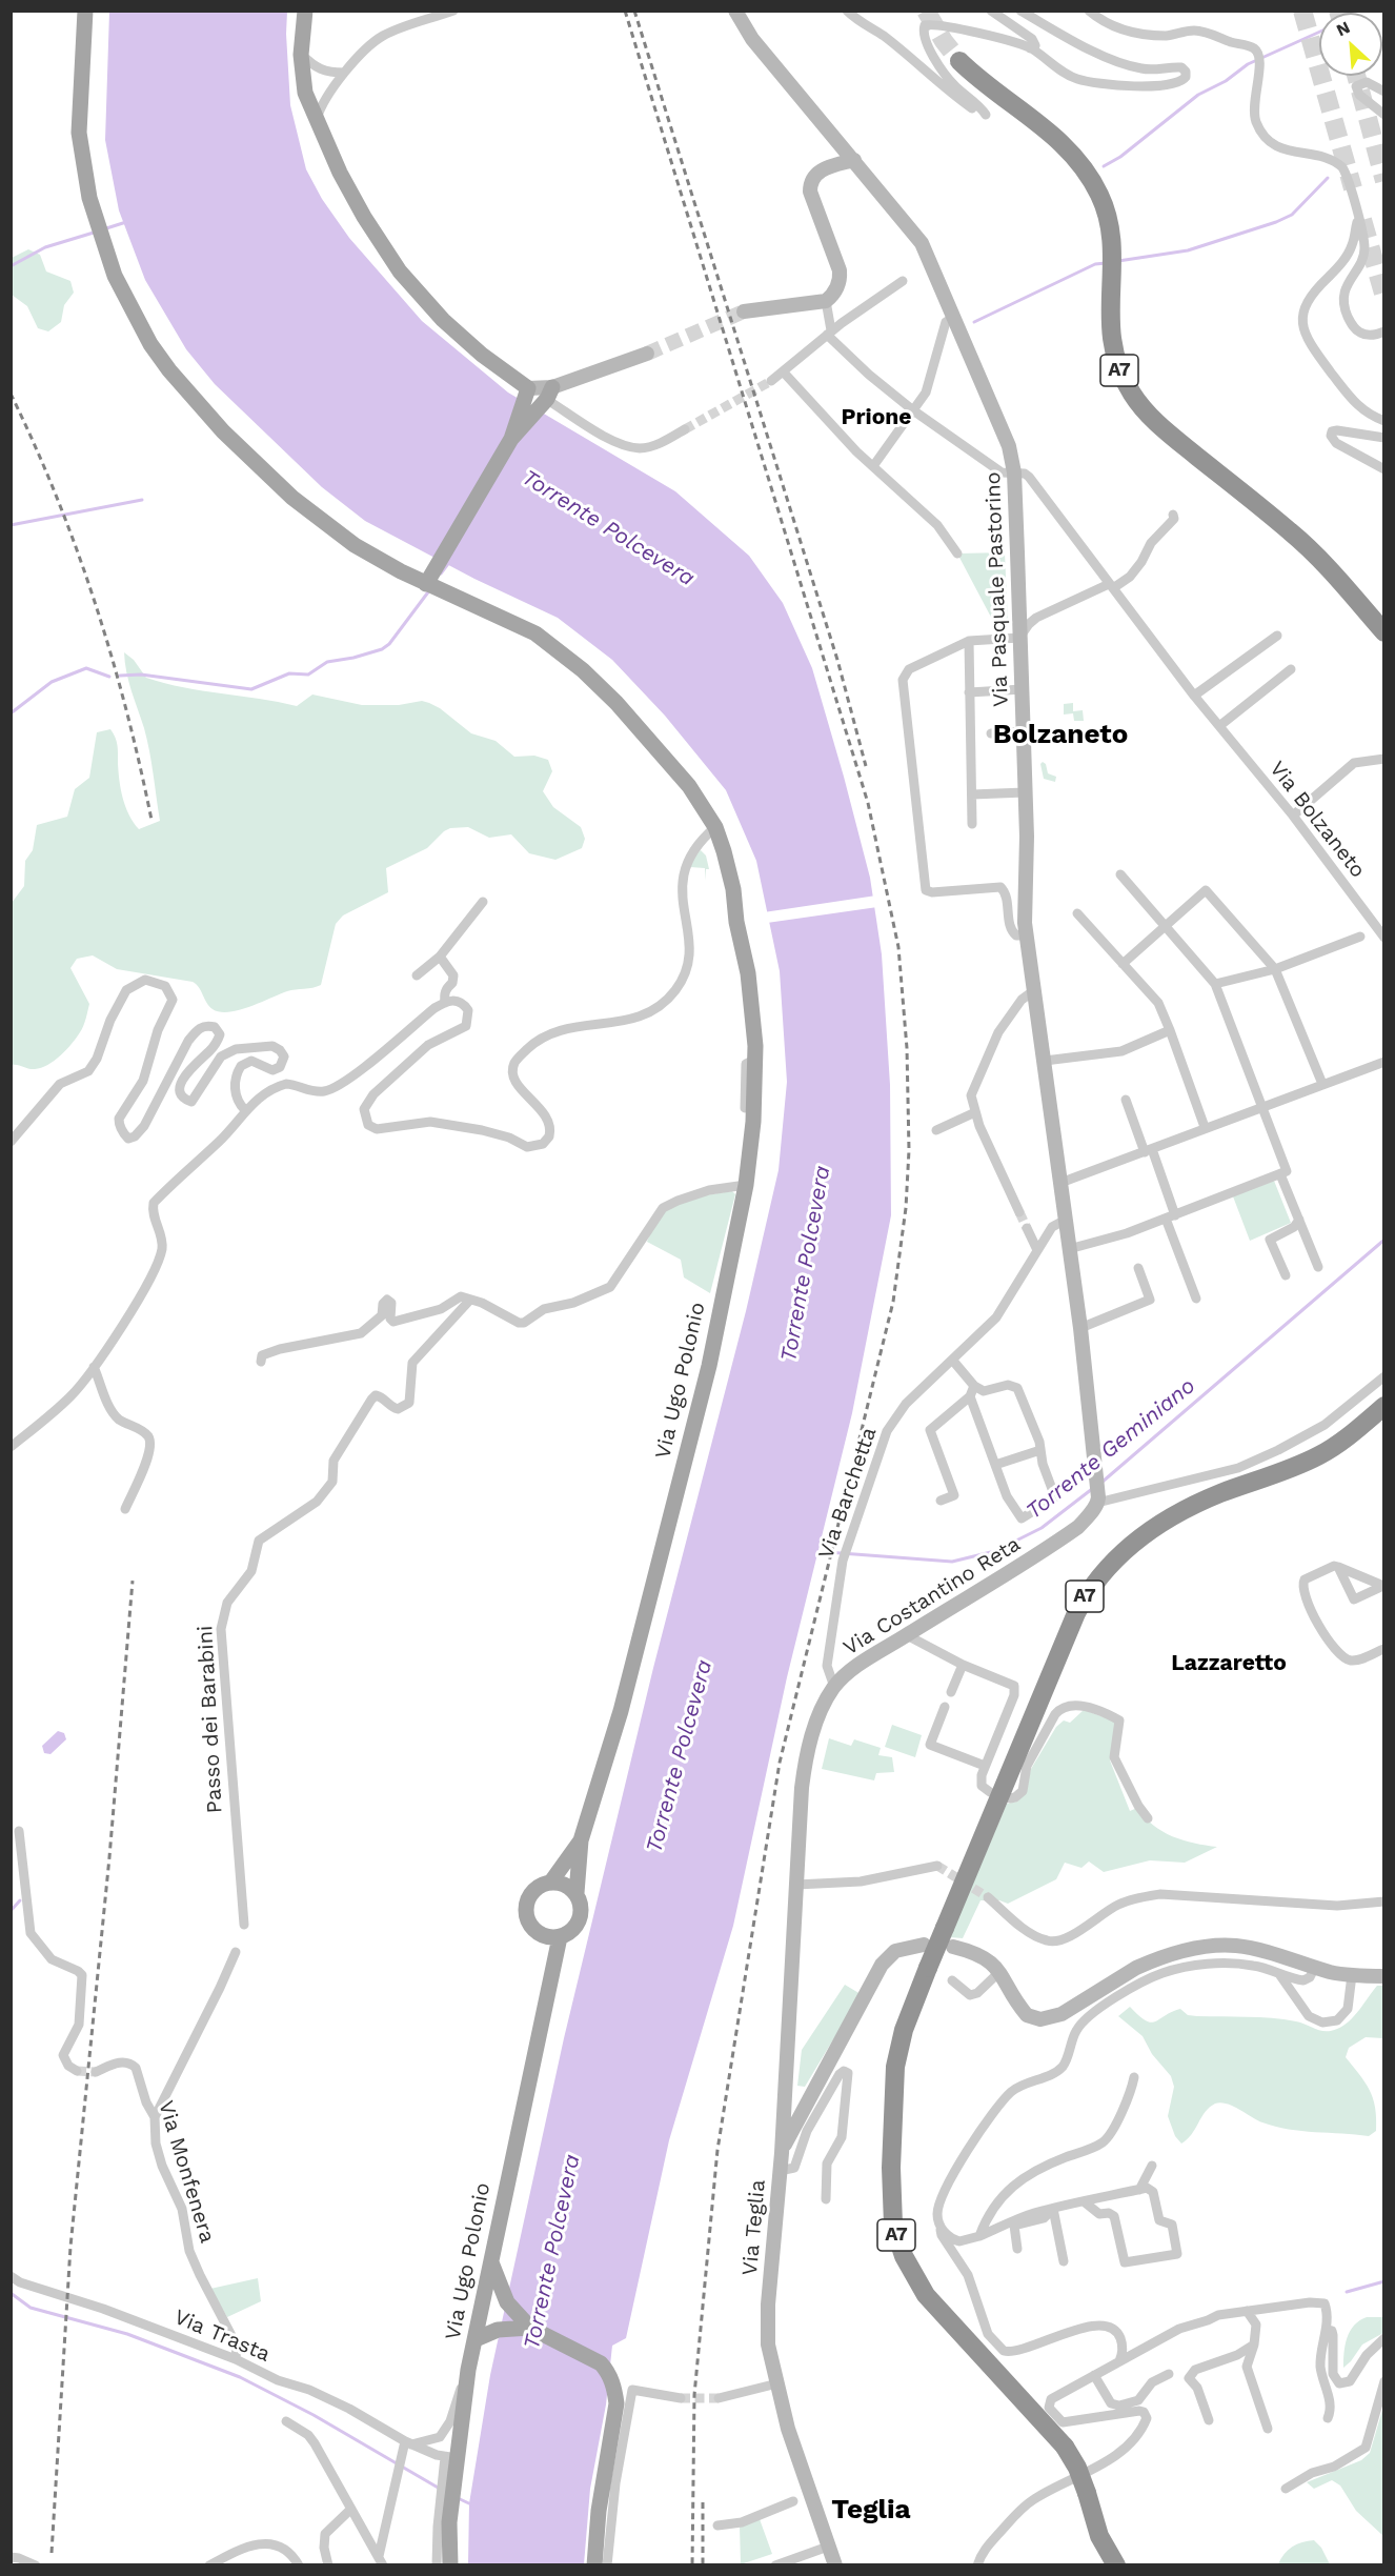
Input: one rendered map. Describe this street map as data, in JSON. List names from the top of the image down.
{
  "streets": {
    "highway": ["A7"],
    "main road": [
      "Via Pasquale Pastorino",
      "Via Ugo Polonio",
      "Via Costantino Reta",
      "Via Teglia"
    ],
    "street": [
      "Via Bolzaneto",
      "Via Barchetta",
      "Passo dei Barabini",
      "Via Monfenera",
      "Via Trasta"
    ]
  },
  "crossings": [
    ["Via Pasquale Pastorino", "Via Bolzaneto"],
    ["Via Ugo Polonio", "Via Trasta"],
    ["Via Barchetta", "Via Costantino Reta"],
    ["Via Costantino Reta", "Via Teglia"],
    ["Via Monfenera", "Via Trasta"]
  ],
  "districts": [
    "Prione",
    "Bolzaneto",
    "Lazzaretto",
    "Teglia"
  ],
  "water": ["Torrente Polcevera", "Torrente Geminiano"],
  "north": "top left"
}
